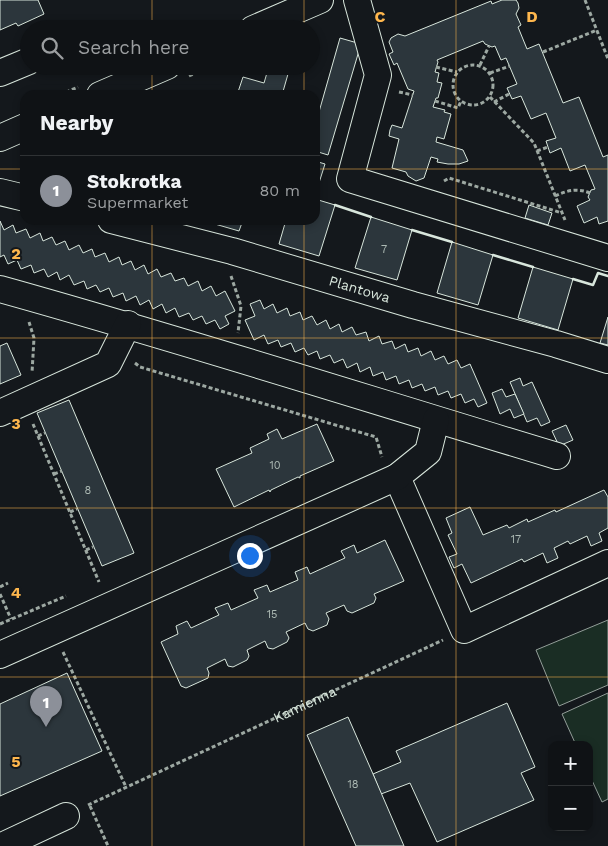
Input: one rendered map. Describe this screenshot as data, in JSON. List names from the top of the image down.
{
  "streets": {
    "street": ["Plantowa"],
    "path": ["Kamienna"]
  },
  "house_numbers": [
    "7",
    "10",
    "8",
    "17",
    "15",
    "18"
  ],
  "page": {
    "search": "Search here",
    "heading": "Nearby",
    "list": [
      {
        "mark": "1",
        "name": "Stokrotka",
        "note": "Supermarket",
        "value": "80 m"
      }
    ],
    "pins": "1",
    "map_buttons": ["+", "−"]
  },
  "grid": {
    "columns": ["C", "D"],
    "rows": [
      "2",
      "3",
      "4",
      "5"
    ]
  }
}
